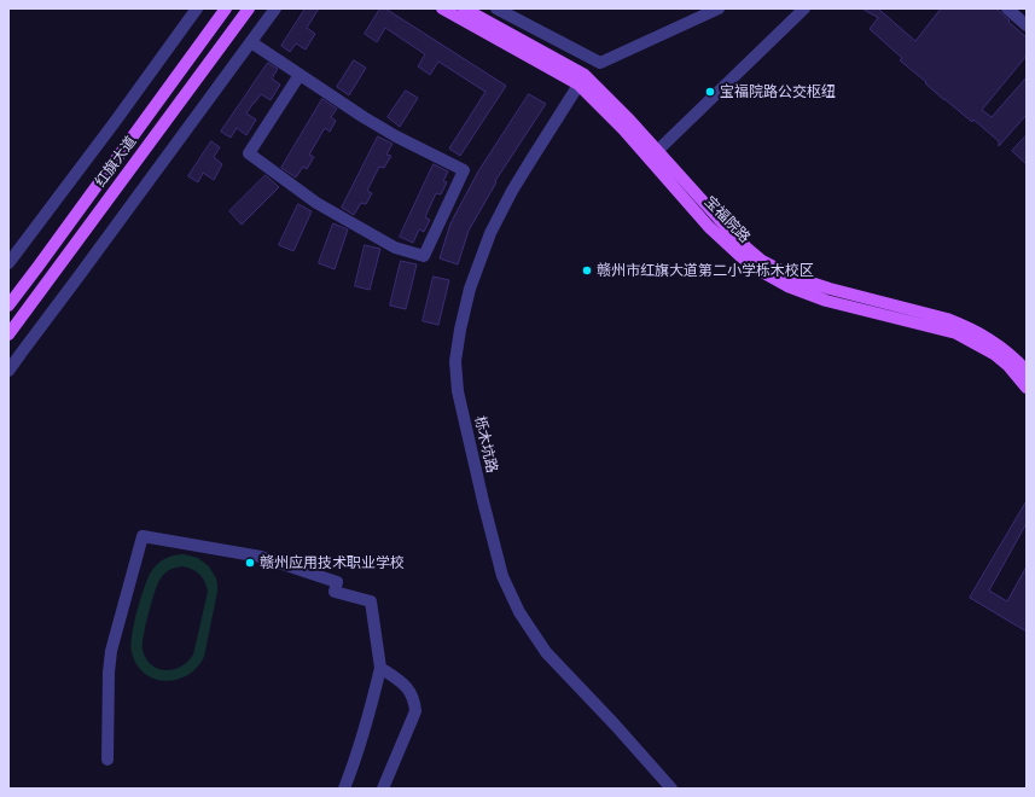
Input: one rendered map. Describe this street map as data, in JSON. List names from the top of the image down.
{
  "streets": {
    "main road": ["红旗大道", "宝福院路"],
    "street": ["栎木坑路"]
  },
  "crossings": [
    ["宝福院路", "栎木坑路"]
  ],
  "places": ["宝福院路公交枢纽", "赣州市红旗大道第二小学栎木校区", "赣州应用技术职业学校"]
}
